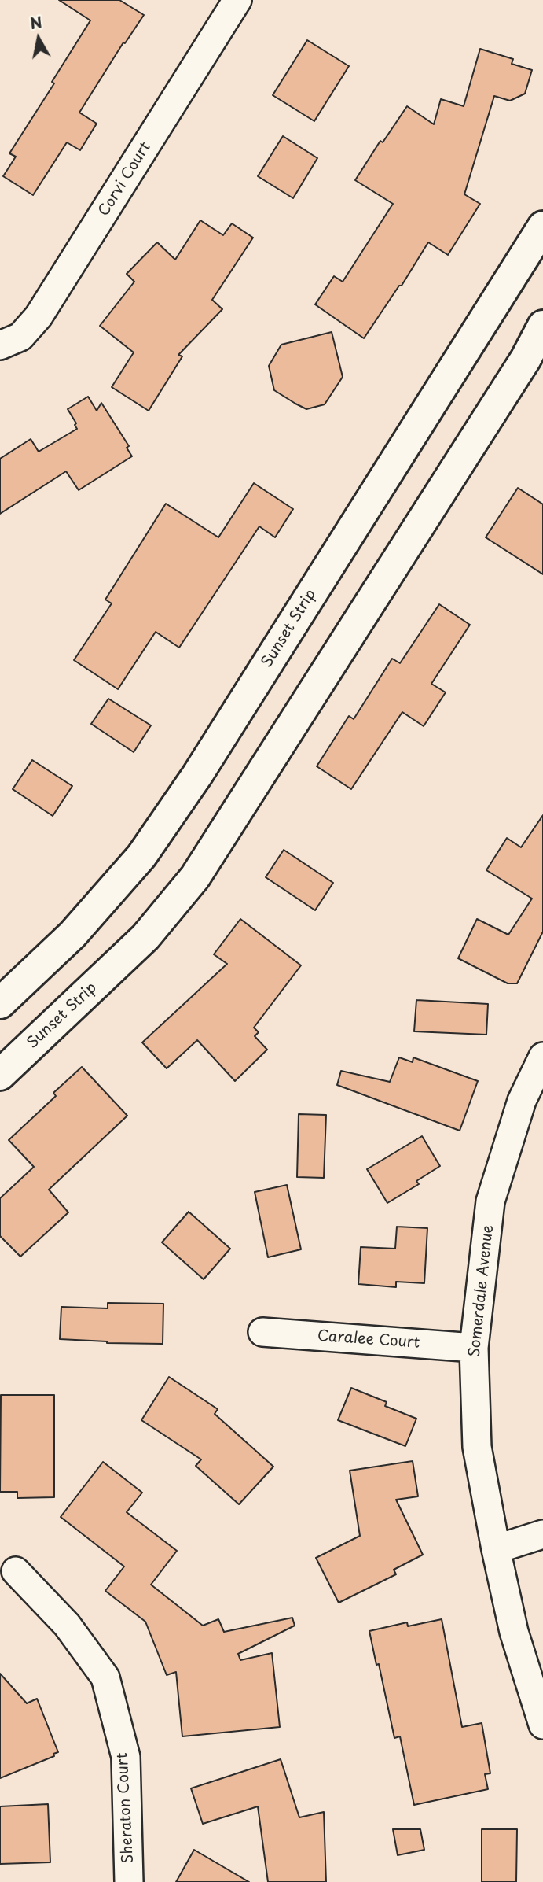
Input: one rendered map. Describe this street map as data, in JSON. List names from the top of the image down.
{
  "streets": {
    "street": [
      "Corvi Court",
      "Sunset Strip",
      "Somerdale Avenue",
      "Caralee Court",
      "Sheraton Court"
    ]
  },
  "crossings": [
    ["Somerdale Avenue", "Caralee Court"]
  ],
  "north": "top"
}
